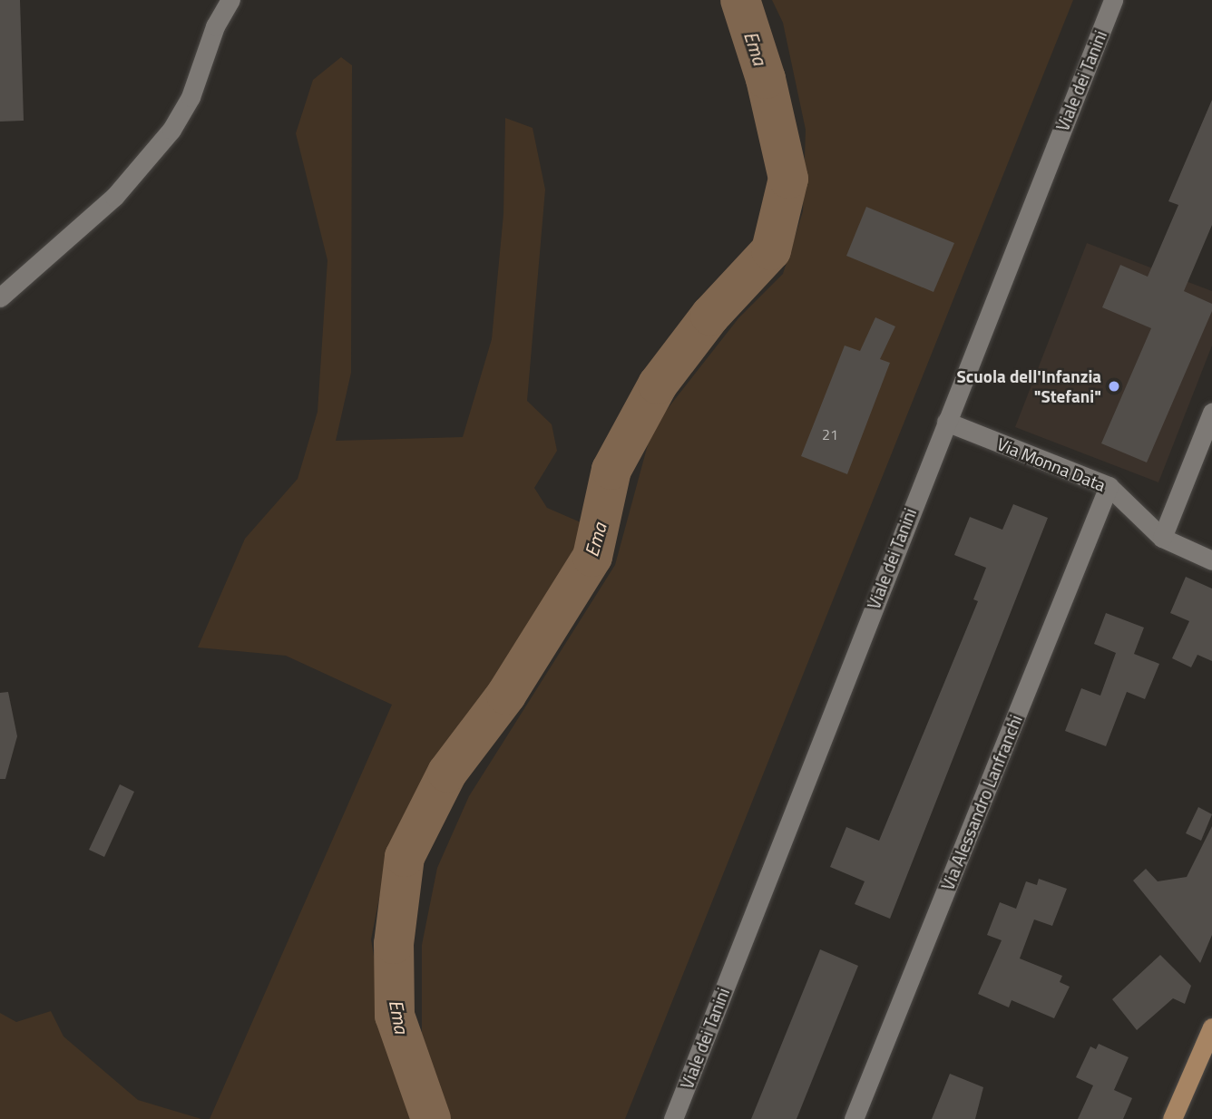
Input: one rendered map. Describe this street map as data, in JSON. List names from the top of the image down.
{
  "streets": {
    "street": ["Viale dei Tanini", "Via Monna Data", "Via Alessandro Lanfranchi"]
  },
  "crossings": [
    ["Viale dei Tanini", "Via Monna Data"],
    ["Via Monna Data", "Via Alessandro Lanfranchi"]
  ],
  "water": ["Ema"],
  "places": ["Scuola dell'Infanzia \"Stefani\""],
  "house_numbers": ["21"]
}
